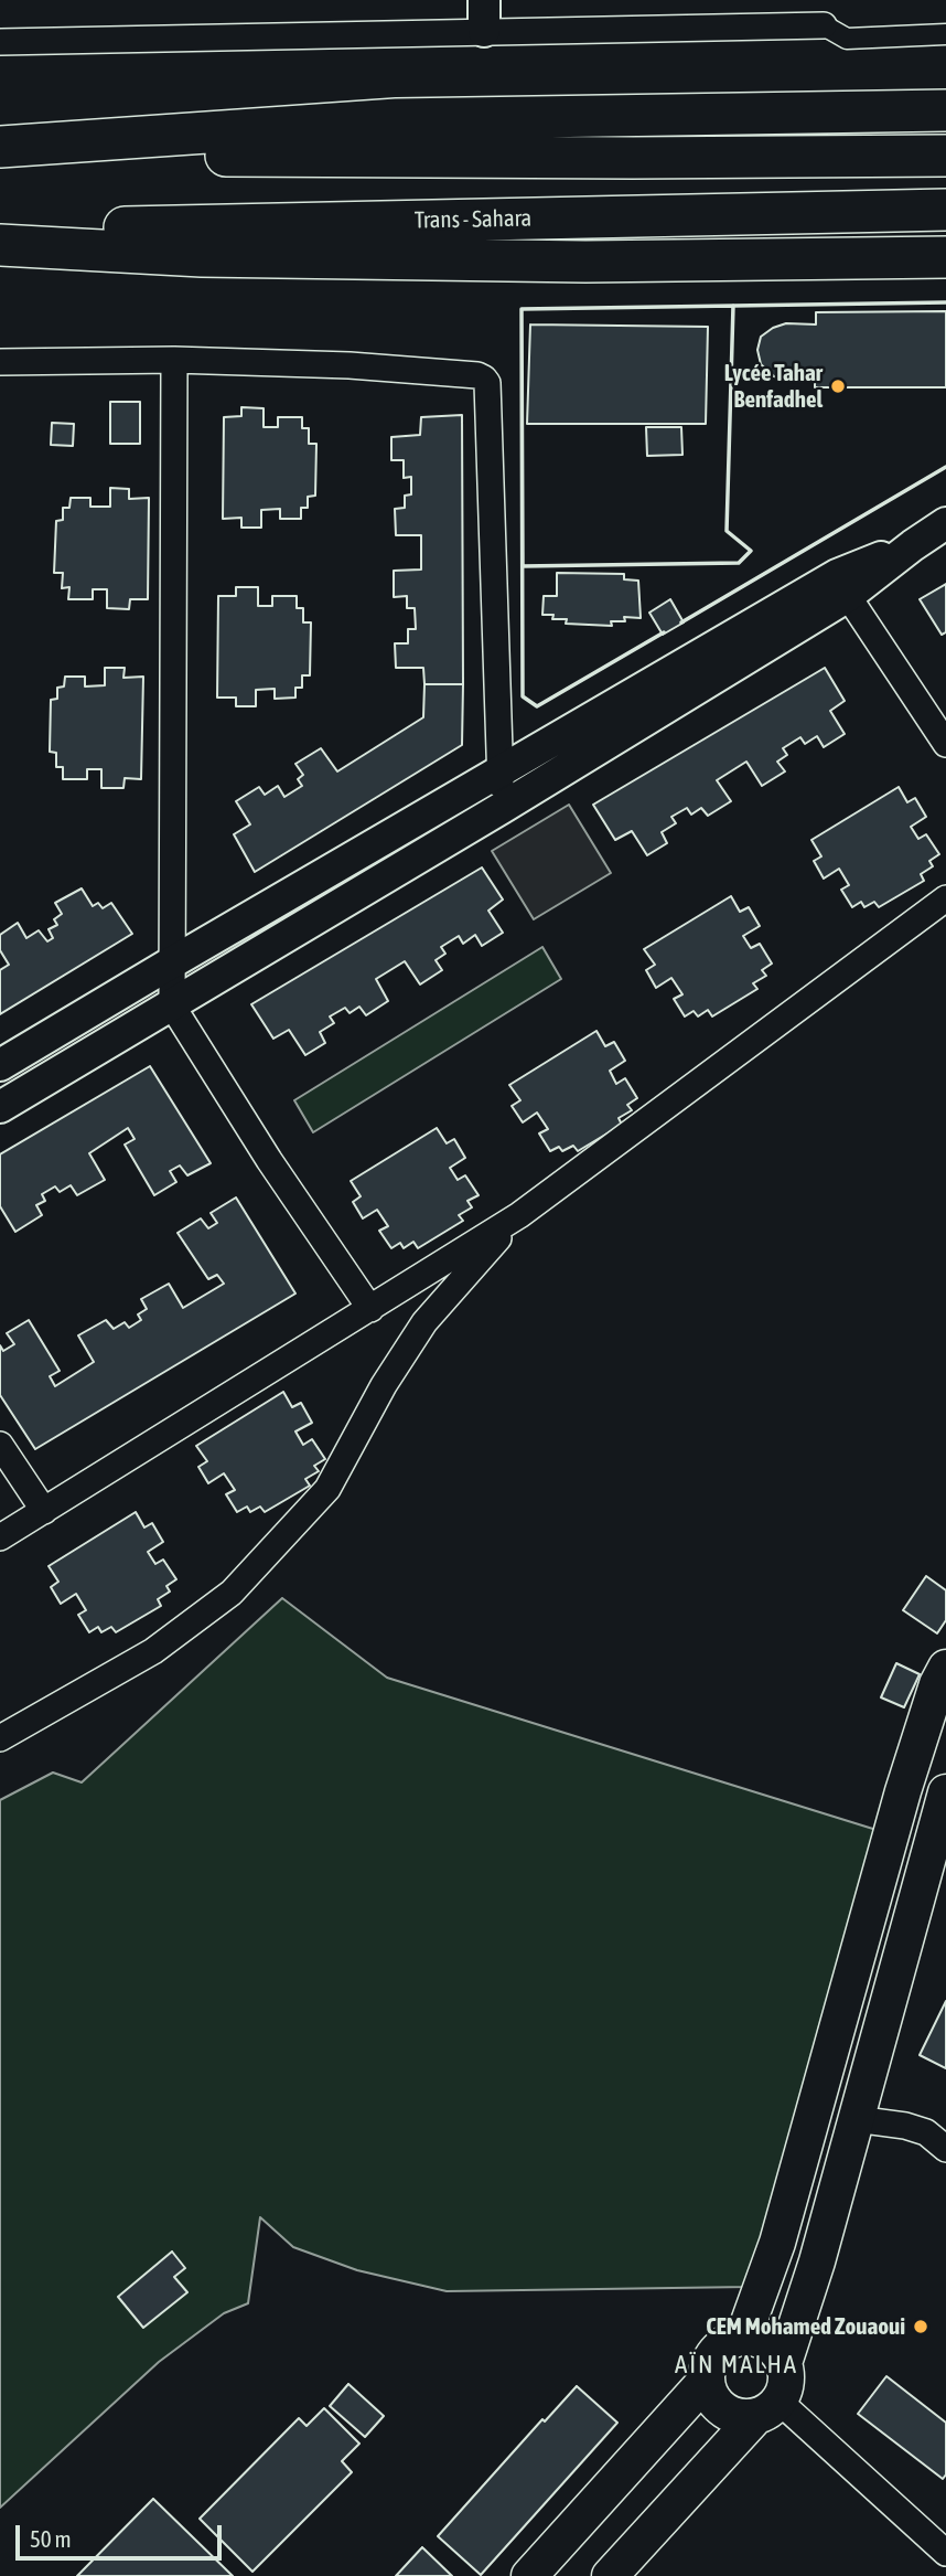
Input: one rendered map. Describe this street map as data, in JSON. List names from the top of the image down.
{
  "streets": {
    "highway": ["Trans - Sahara"]
  },
  "districts": ["AÏN MALHA"],
  "places": ["Lycée Tahar Benfadhel", "CEM Mohamed Zouaoui"],
  "scale_bar": "50 m"
}
